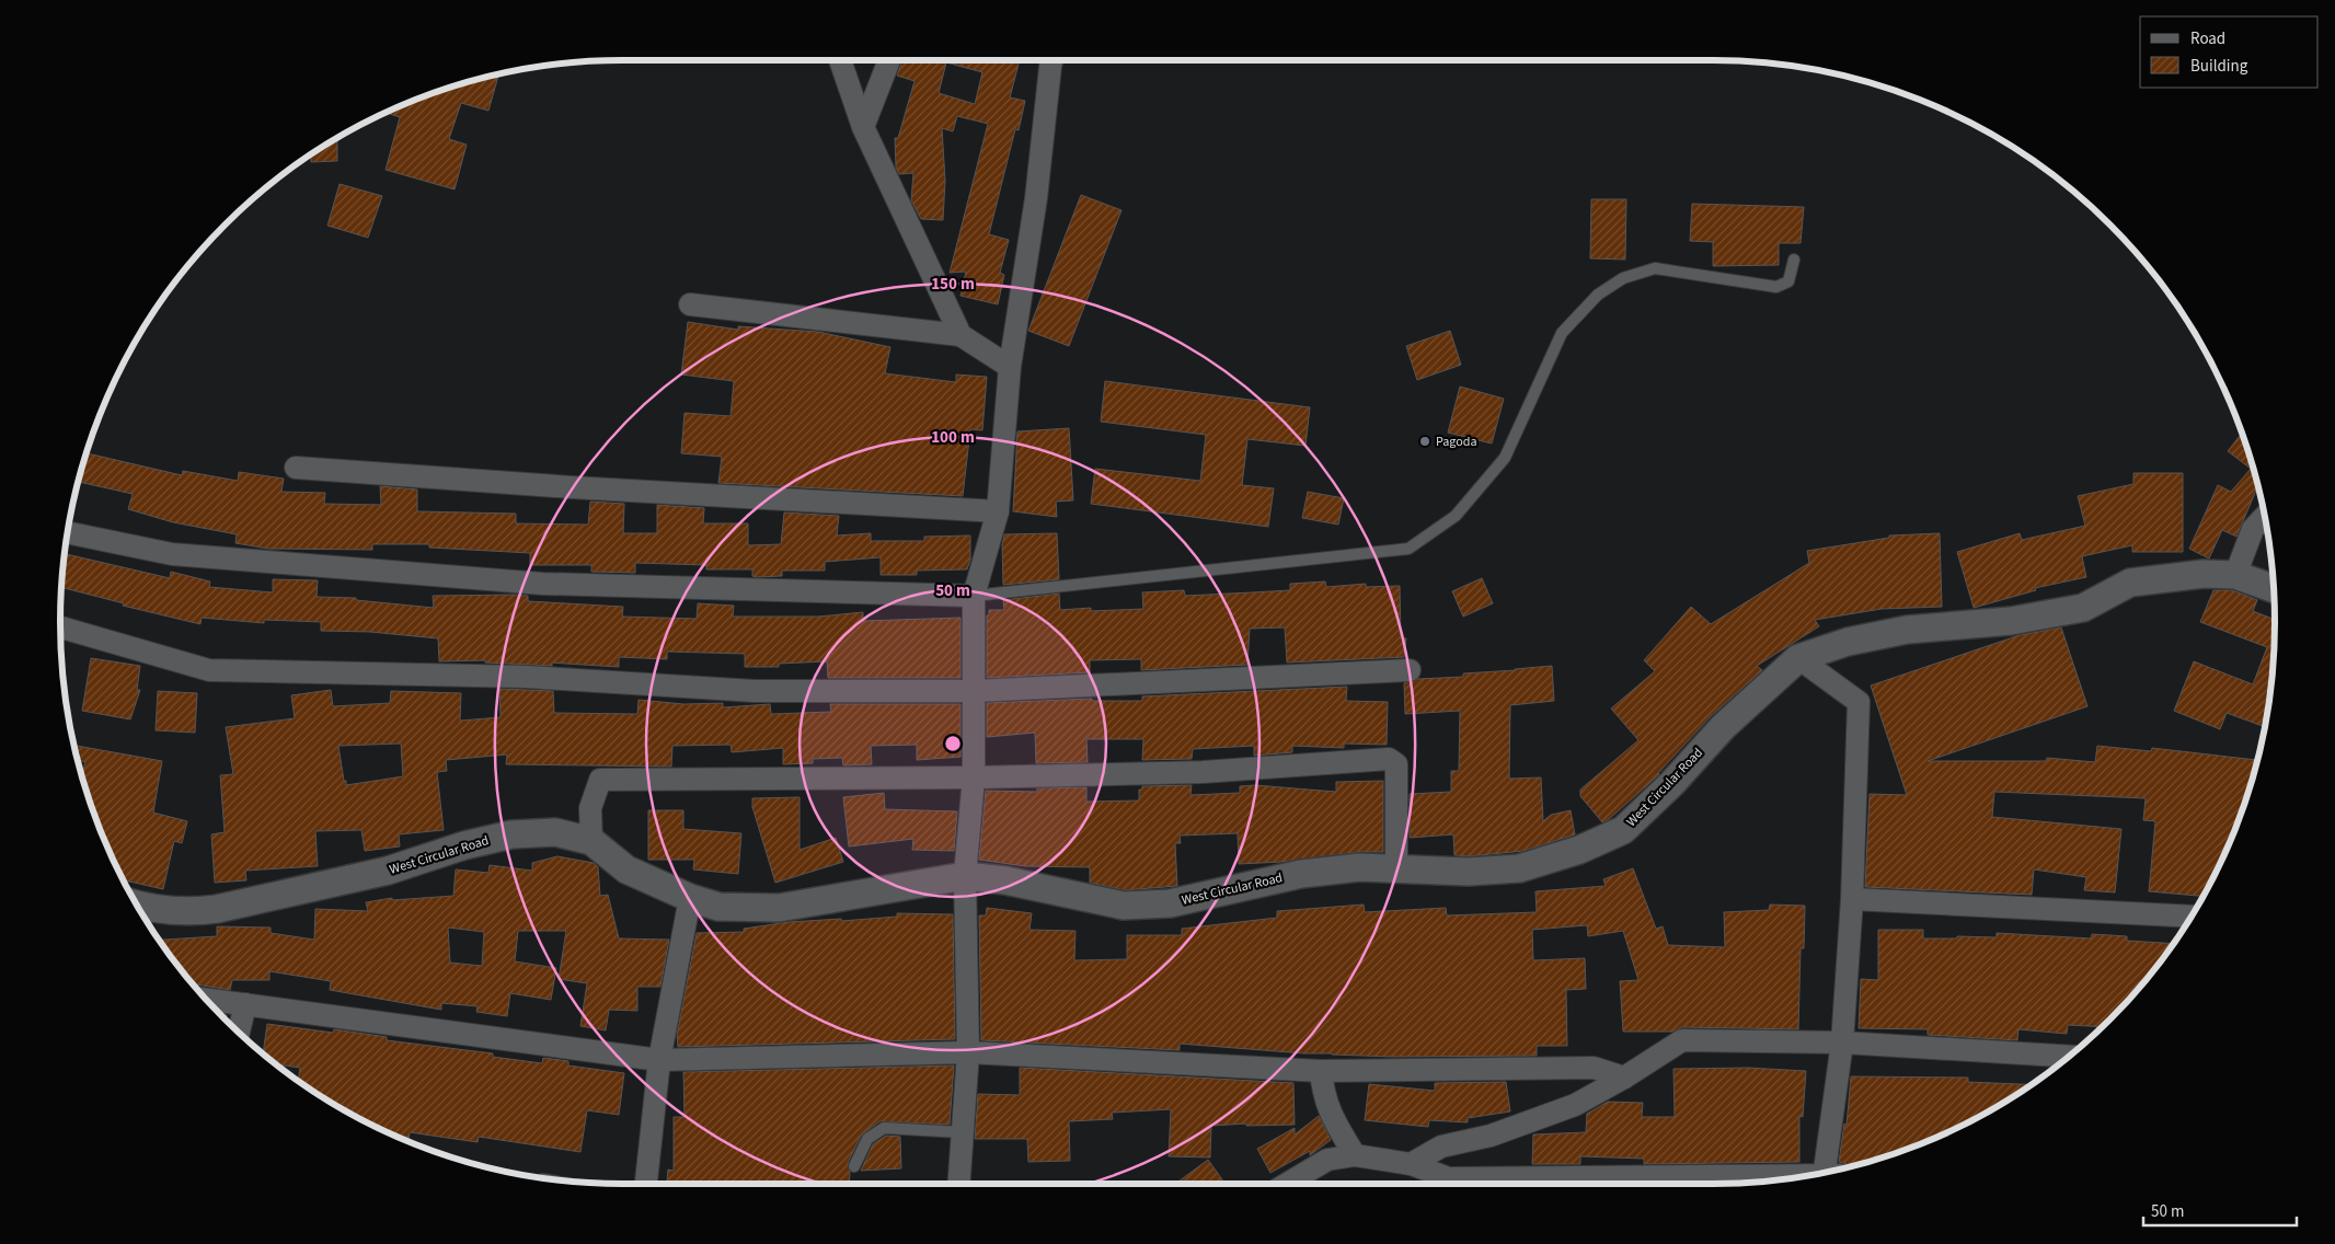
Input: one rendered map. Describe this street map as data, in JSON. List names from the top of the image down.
{
  "streets": {
    "street": ["West Circular Road"]
  },
  "places": ["Pagoda"],
  "legend": ["Road", "Building"],
  "scale_bar": "50 m",
  "rings": ["150 m", "100 m", "50 m"]
}
